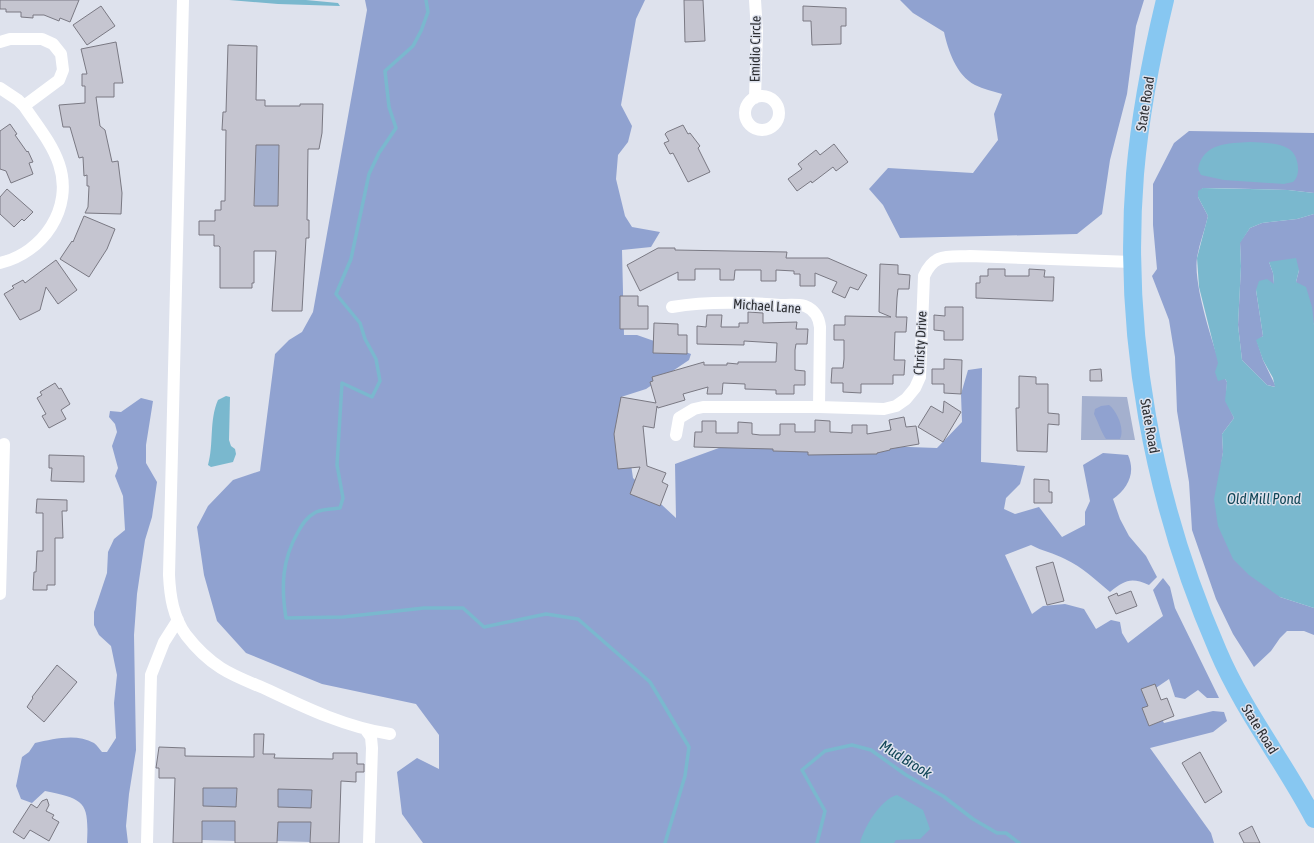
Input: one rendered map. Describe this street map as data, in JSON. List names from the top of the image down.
{
  "streets": {
    "main road": ["State Road"],
    "street": ["Emidio Circle", "Michael Lane", "Christy Drive"]
  },
  "crossings": [
    ["State Road", "Christy Drive"],
    ["Michael Lane", "Christy Drive"]
  ],
  "water": ["Old Mill Pond", "Mud Brook"]
}
